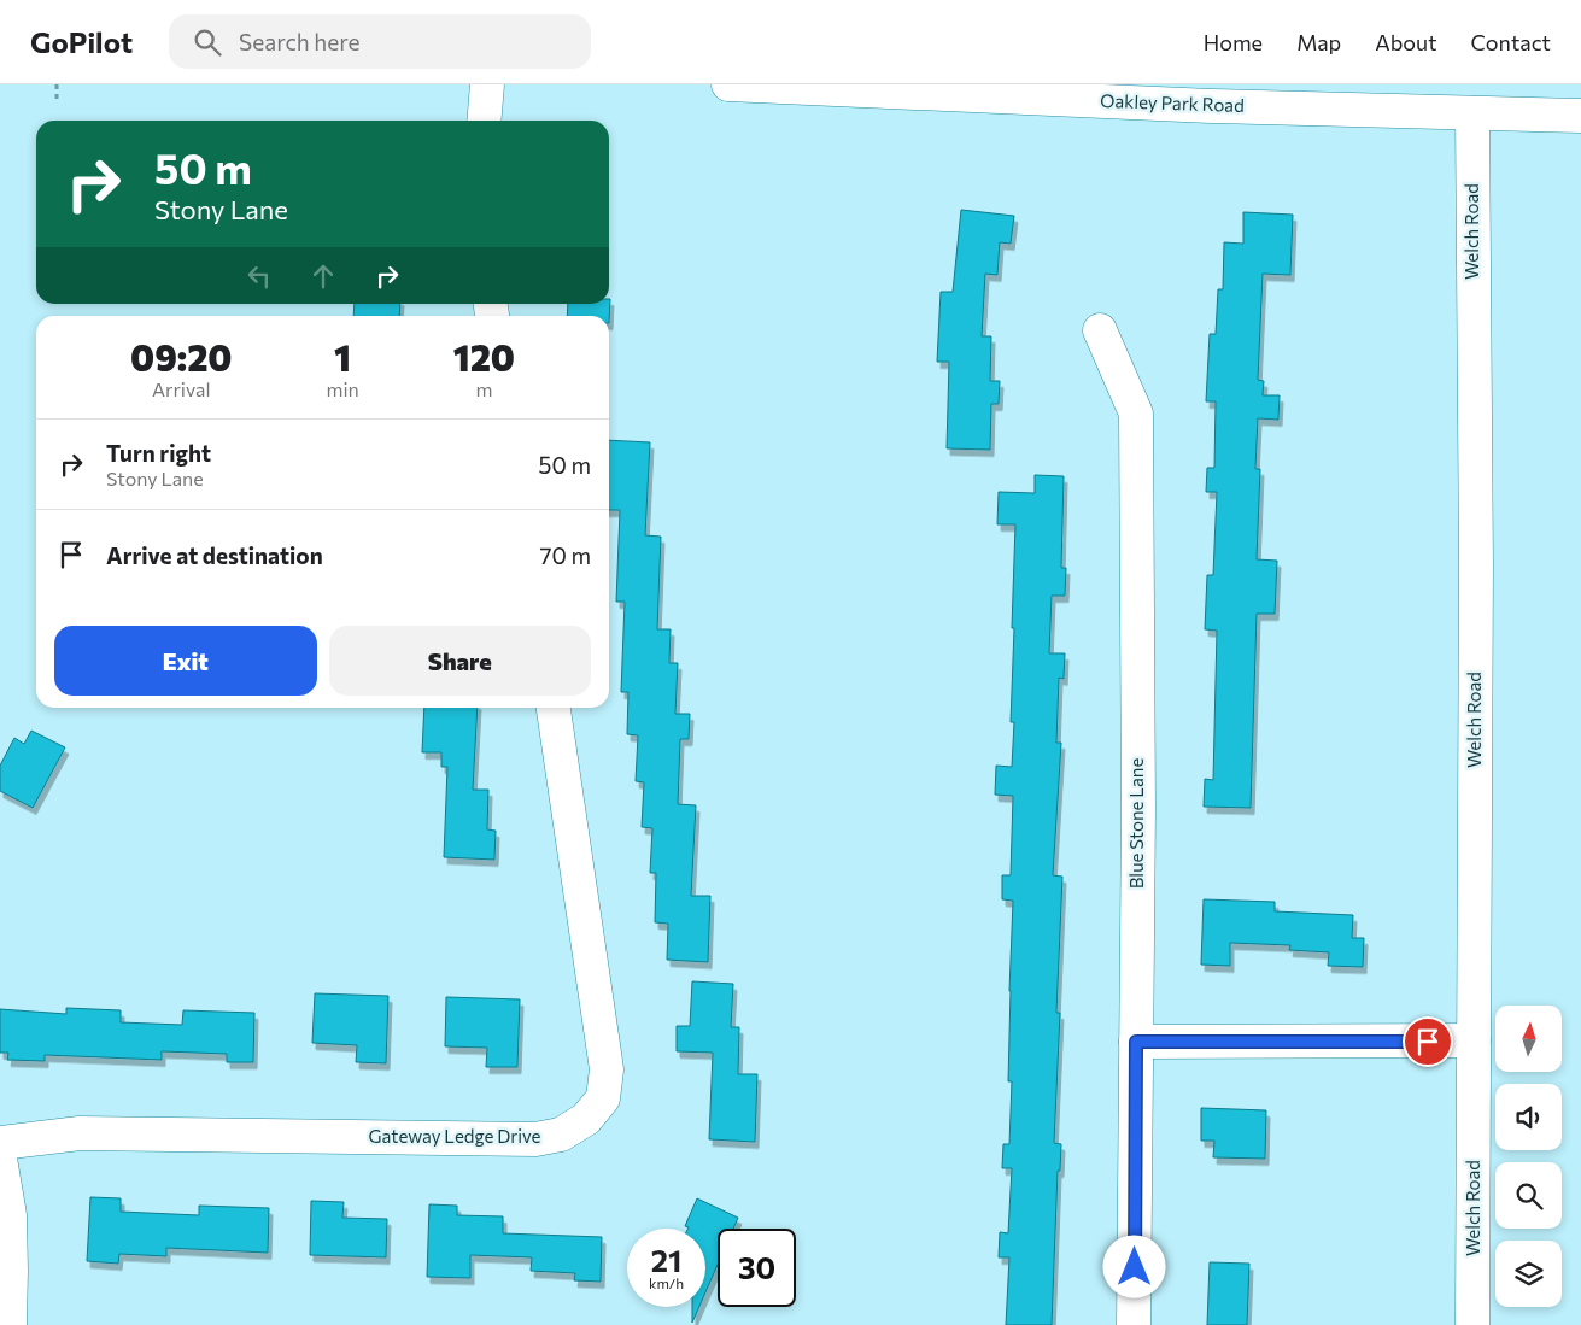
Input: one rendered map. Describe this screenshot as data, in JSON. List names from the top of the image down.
{
  "streets": {
    "street": [
      "Oakley Park Road",
      "Welch Road",
      "Blue Stone Lane",
      "Gateway Ledge Drive"
    ]
  },
  "crossings": [
    ["Oakley Park Road", "Welch Road"]
  ],
  "north": "top",
  "page": {
    "header": "GoPilot",
    "search": "Search here",
    "nav": [
      "Home",
      "Map",
      "About",
      "Contact"
    ],
    "turn": ["50 m", "Stony Lane"],
    "eta": [
      "09:20",
      "Arrival",
      "1",
      "min",
      "120",
      "m"
    ],
    "list": [
      {
        "name": "Turn right",
        "note": "Stony Lane",
        "value": "50 m"
      },
      {
        "name": "Arrive at destination",
        "value": "70 m"
      }
    ],
    "buttons": ["Exit", "Share"],
    "speed": "21 km/h",
    "limit": "30"
  }
}
